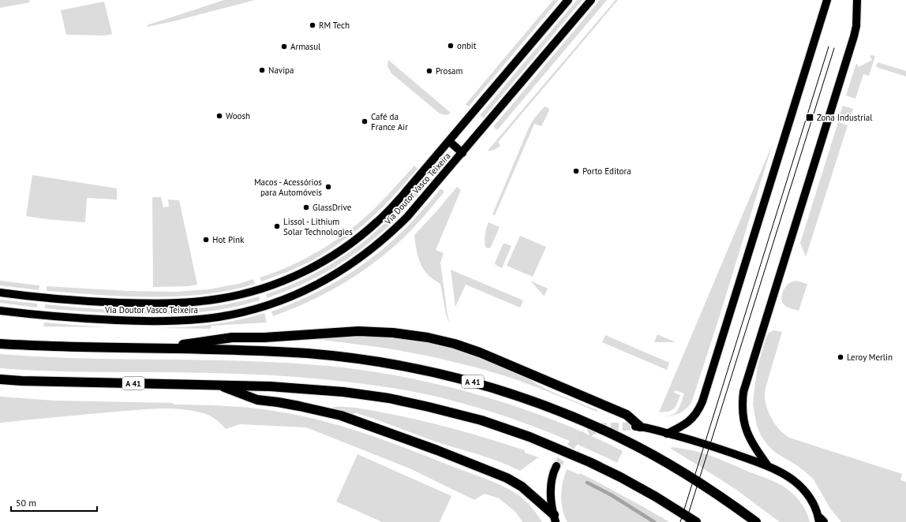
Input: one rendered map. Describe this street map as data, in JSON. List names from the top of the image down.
{
  "streets": {
    "highway": ["A 41"],
    "main road": ["Via Doutor Vasco Teixeira"]
  },
  "places": {
    "other": [
      "RM Tech",
      "onbit",
      "Armasul",
      "Navipa",
      "Prosam",
      "Woosh",
      "Café da France Air",
      "Porto Editora",
      "Macos - Acessórios para Automóveis",
      "GlassDrive",
      "Lissol - Lithium Solar Technologies",
      "Hot Pink",
      "Leroy Merlin"
    ],
    "transit": ["Zona Industrial"]
  },
  "scale_bar": "50 m"
}
